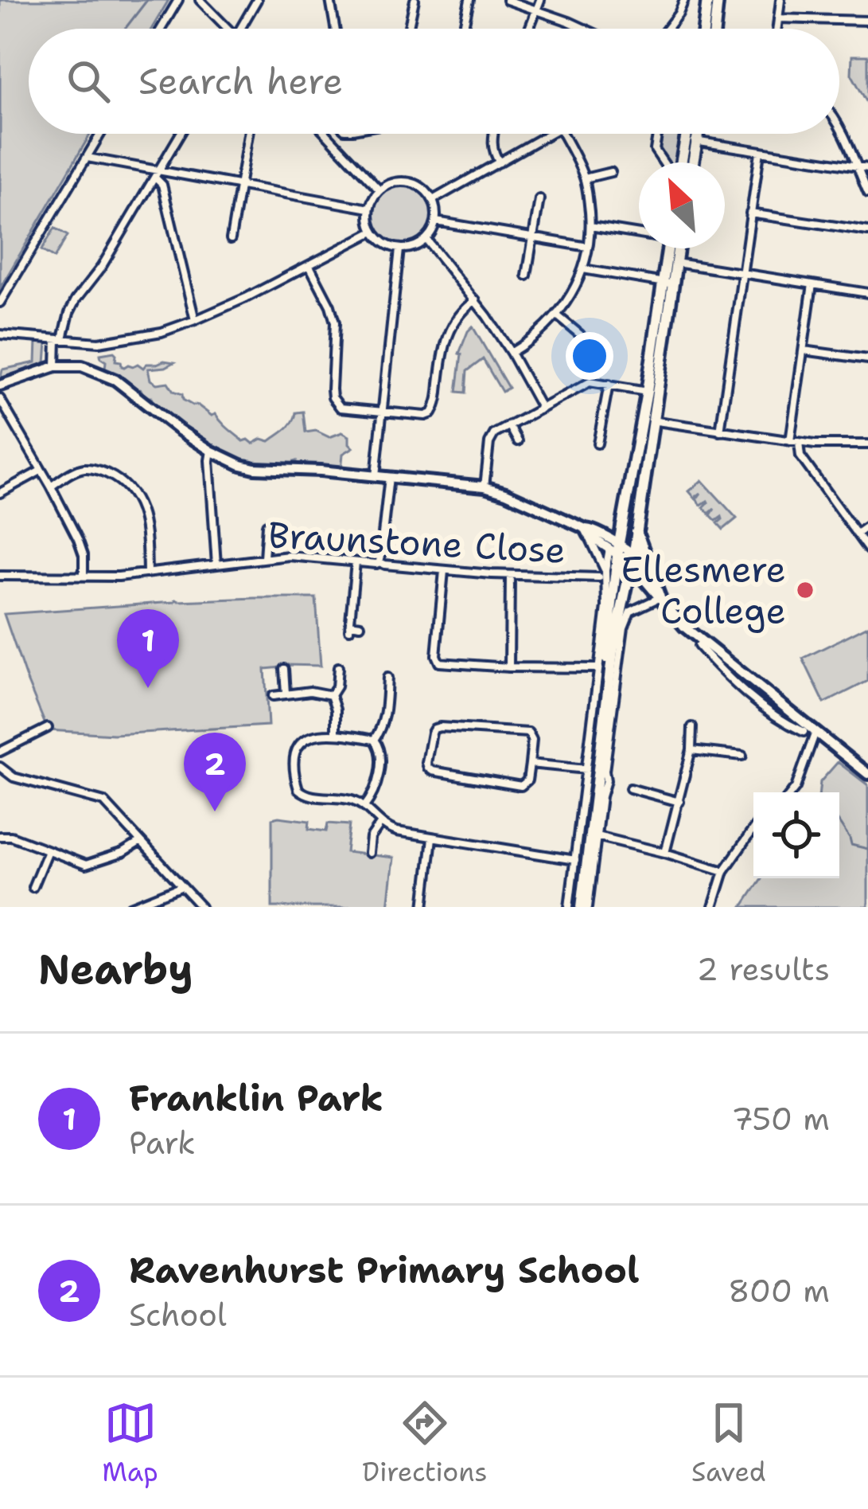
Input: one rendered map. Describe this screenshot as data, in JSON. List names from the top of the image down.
{
  "streets": {
    "street": ["Braunstone Close"]
  },
  "places": ["Ellesmere College"],
  "north": "top left",
  "page": {
    "search": "Search here",
    "pins": ["1", "2"],
    "heading": ["Nearby", "2 results"],
    "list": [
      {
        "mark": "1",
        "name": "Franklin Park",
        "note": "Park",
        "value": "750 m"
      },
      {
        "mark": "2",
        "name": "Ravenhurst Primary School",
        "note": "School",
        "value": "800 m"
      }
    ],
    "nav": ["Map", "Directions", "Saved"]
  }
}
